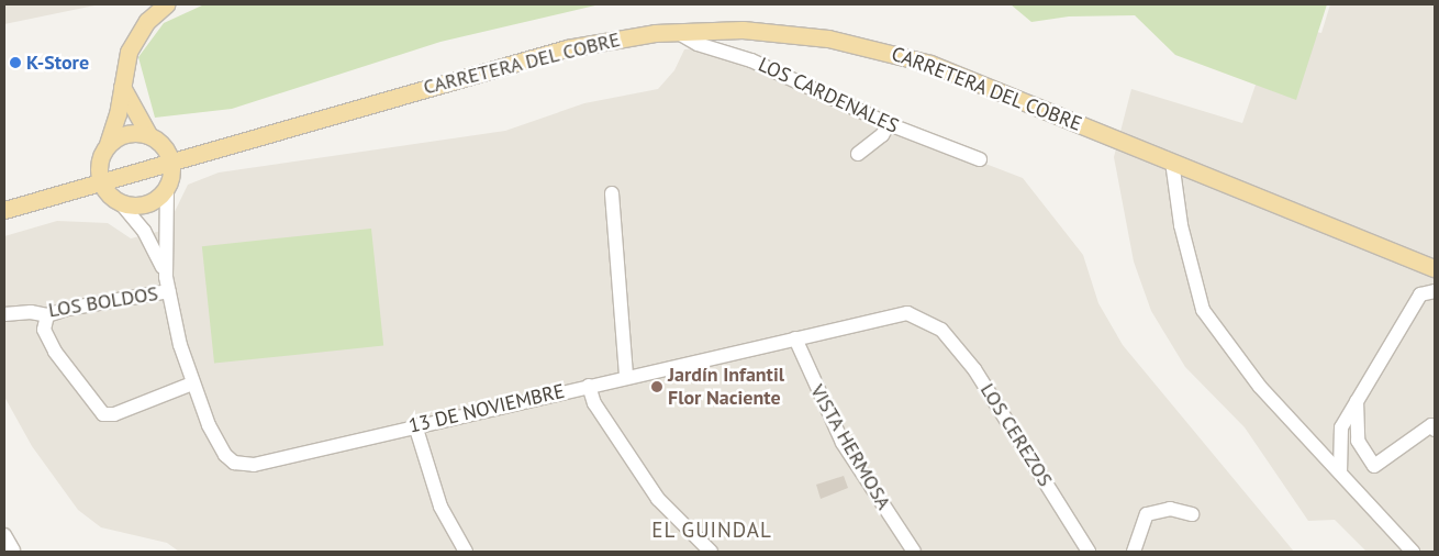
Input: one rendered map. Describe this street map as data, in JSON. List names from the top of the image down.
{
  "streets": {
    "main road": ["CARRETERA DEL COBRE"],
    "street": [
      "LOS CARDENALES",
      "LOS BOLDOS",
      "13 DE NOVIEMBRE",
      "LOS CEREZOS",
      "VISTA HERMOSA"
    ]
  },
  "crossings": [
    ["CARRETERA DEL COBRE", "LOS CARDENALES"],
    ["LOS BOLDOS", "13 DE NOVIEMBRE"],
    ["13 DE NOVIEMBRE", "LOS CEREZOS"],
    ["13 DE NOVIEMBRE", "VISTA HERMOSA"]
  ],
  "districts": ["EL GUINDAL"],
  "places": ["K-Store", "Jardín Infantil Flor Naciente"]
}
